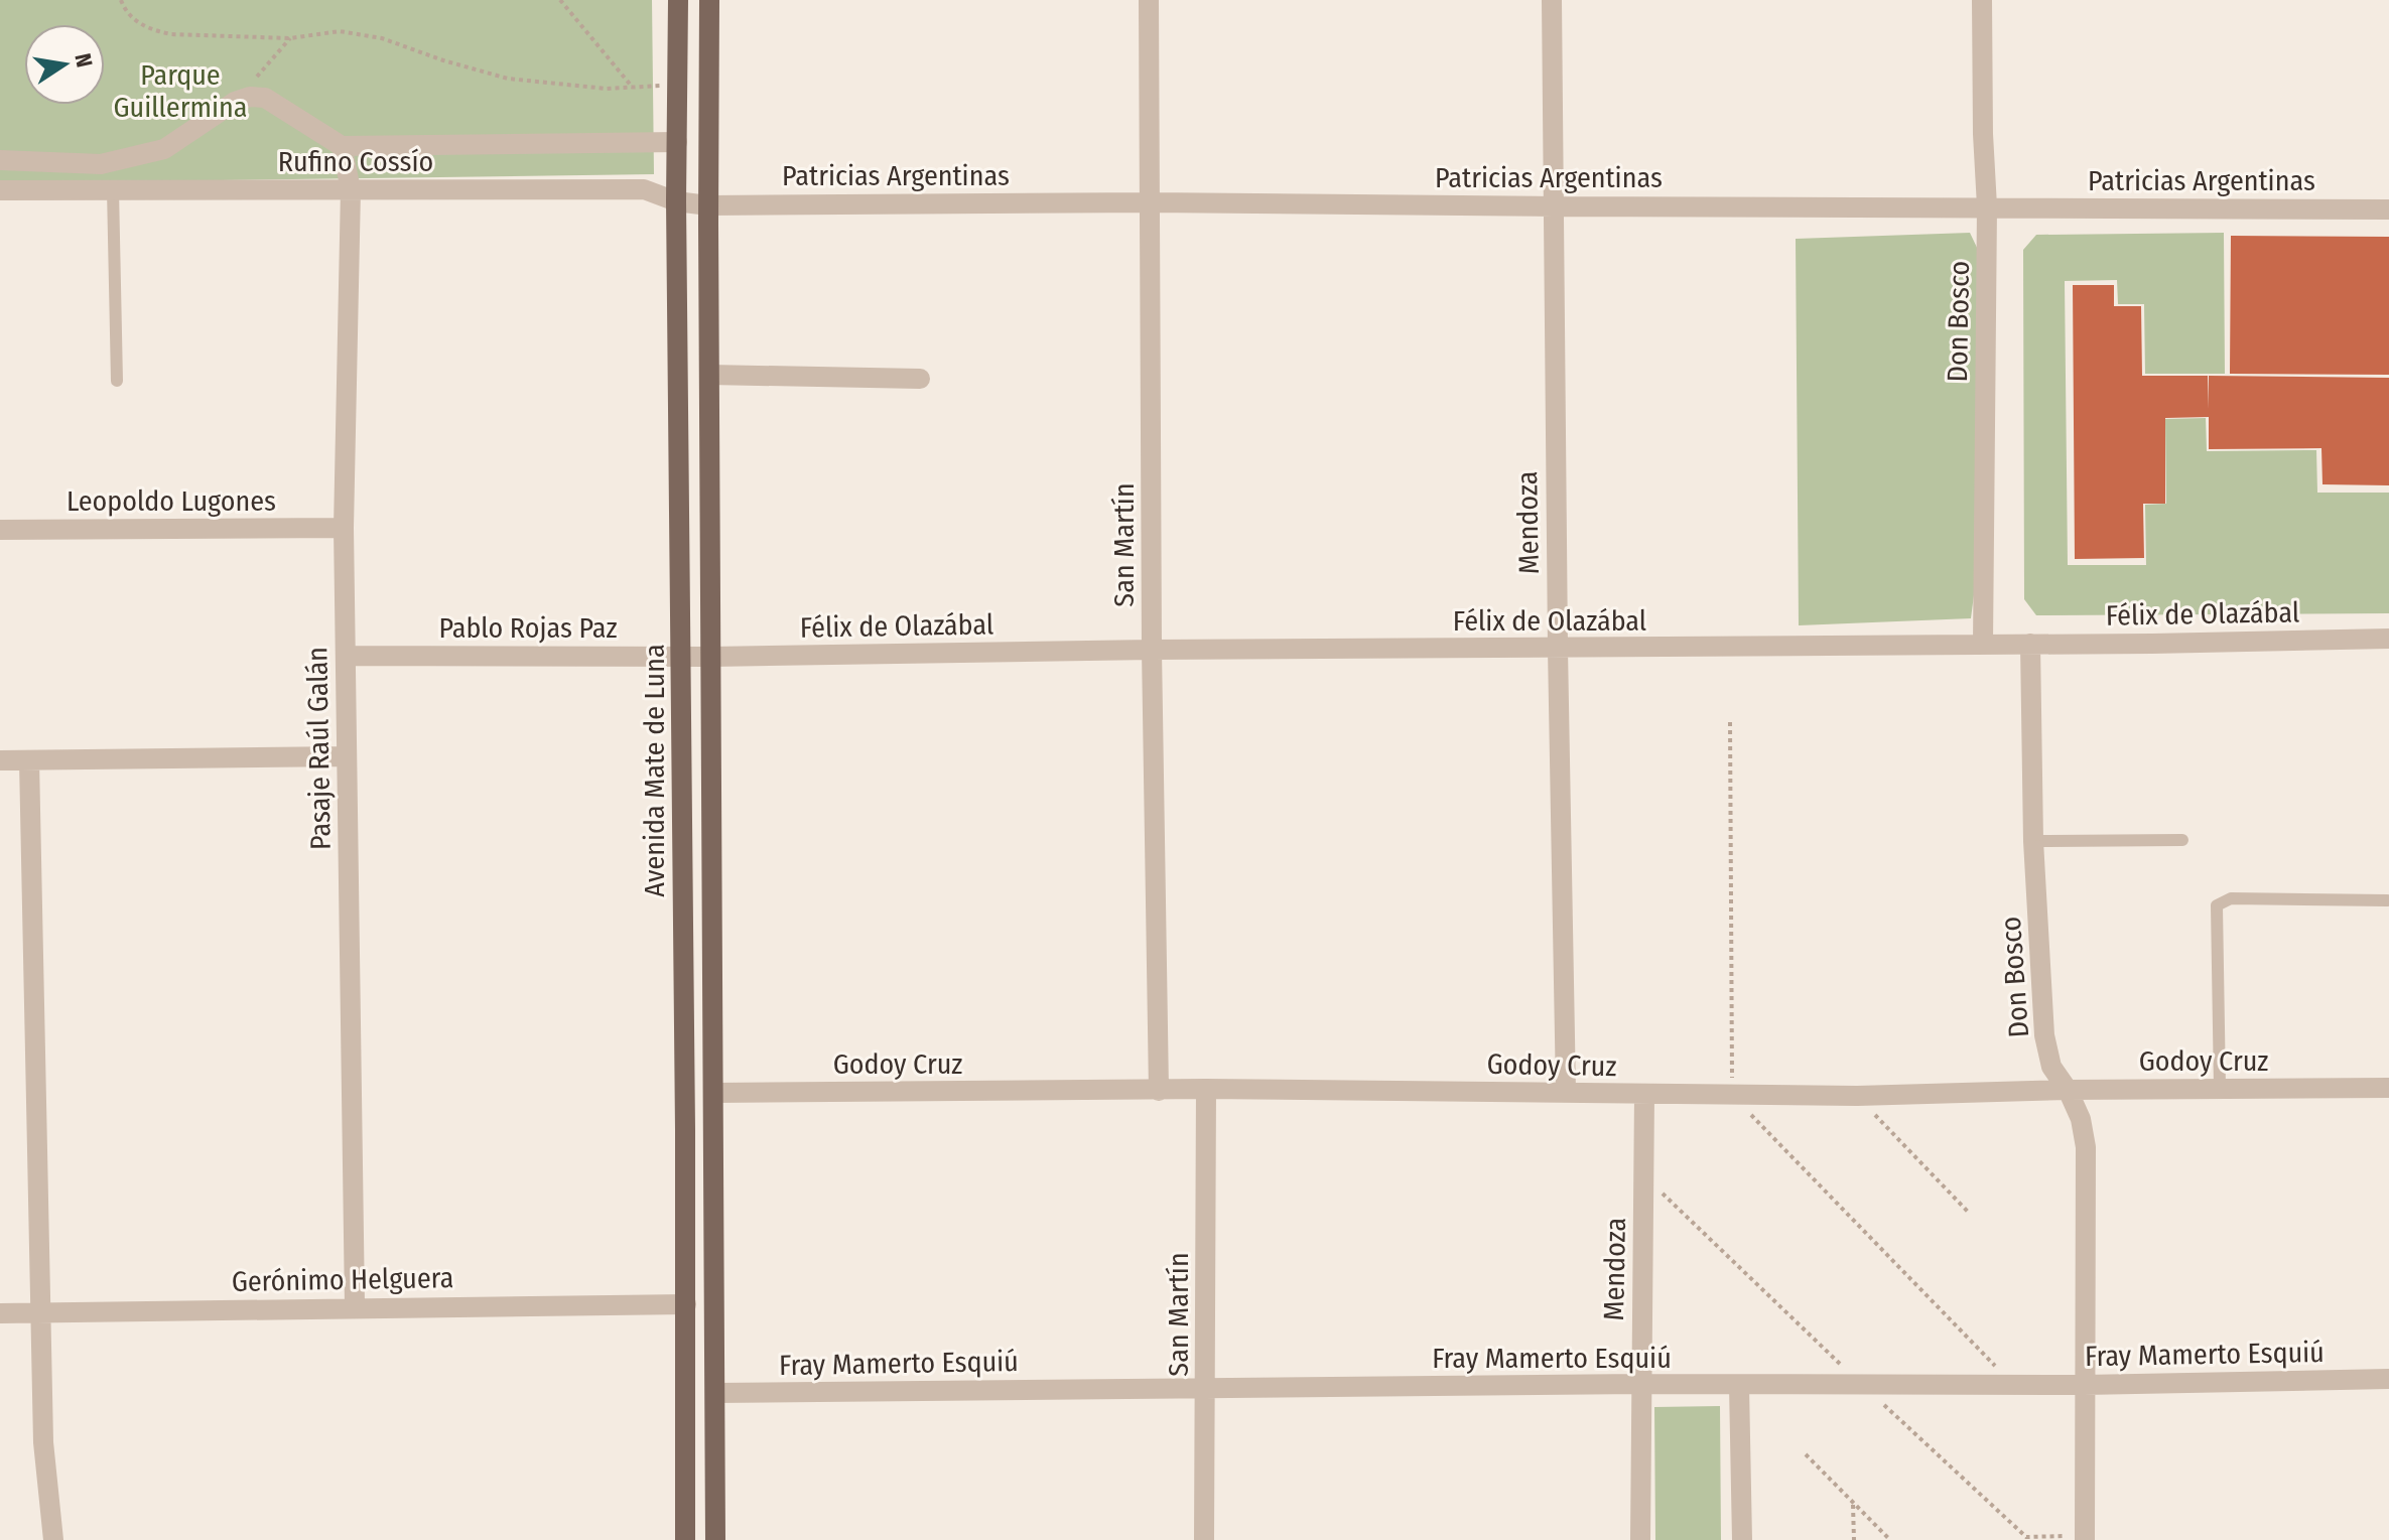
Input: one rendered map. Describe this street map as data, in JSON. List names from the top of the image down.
{
  "streets": {
    "main road": ["Avenida Mate de Luna"],
    "street": [
      "Rufino Cossío",
      "Patricias Argentinas",
      "Don Bosco",
      "Leopoldo Lugones",
      "Mendoza",
      "San Martín",
      "Félix de Olazábal",
      "Pablo Rojas Paz",
      "Pasaje Raúl Galán",
      "Godoy Cruz",
      "Gerónimo Helguera",
      "Fray Mamerto Esquiú"
    ]
  },
  "crossings": [
    ["Rufino Cossío", "Patricias Argentinas"],
    ["Rufino Cossío", "Pasaje Raúl Galán"],
    ["Rufino Cossío", "Avenida Mate de Luna"],
    ["Patricias Argentinas", "Don Bosco"],
    ["Patricias Argentinas", "Mendoza"],
    ["Patricias Argentinas", "San Martín"],
    ["Patricias Argentinas", "Avenida Mate de Luna"],
    ["Don Bosco", "Félix de Olazábal"],
    ["Don Bosco", "Godoy Cruz"],
    ["Don Bosco", "Fray Mamerto Esquiú"],
    ["Leopoldo Lugones", "Pasaje Raúl Galán"],
    ["Mendoza", "Félix de Olazábal"],
    ["Mendoza", "Godoy Cruz"],
    ["Mendoza", "Fray Mamerto Esquiú"],
    ["San Martín", "Félix de Olazábal"],
    ["San Martín", "Godoy Cruz"],
    ["San Martín", "Fray Mamerto Esquiú"],
    ["Félix de Olazábal", "Pablo Rojas Paz"],
    ["Félix de Olazábal", "Avenida Mate de Luna"],
    ["Pablo Rojas Paz", "Pasaje Raúl Galán"],
    ["Pablo Rojas Paz", "Avenida Mate de Luna"],
    ["Pasaje Raúl Galán", "Gerónimo Helguera"],
    ["Avenida Mate de Luna", "Godoy Cruz"],
    ["Avenida Mate de Luna", "Gerónimo Helguera"],
    ["Avenida Mate de Luna", "Fray Mamerto Esquiú"]
  ],
  "parks": ["Parque Guillermina"],
  "north": "right"
}
